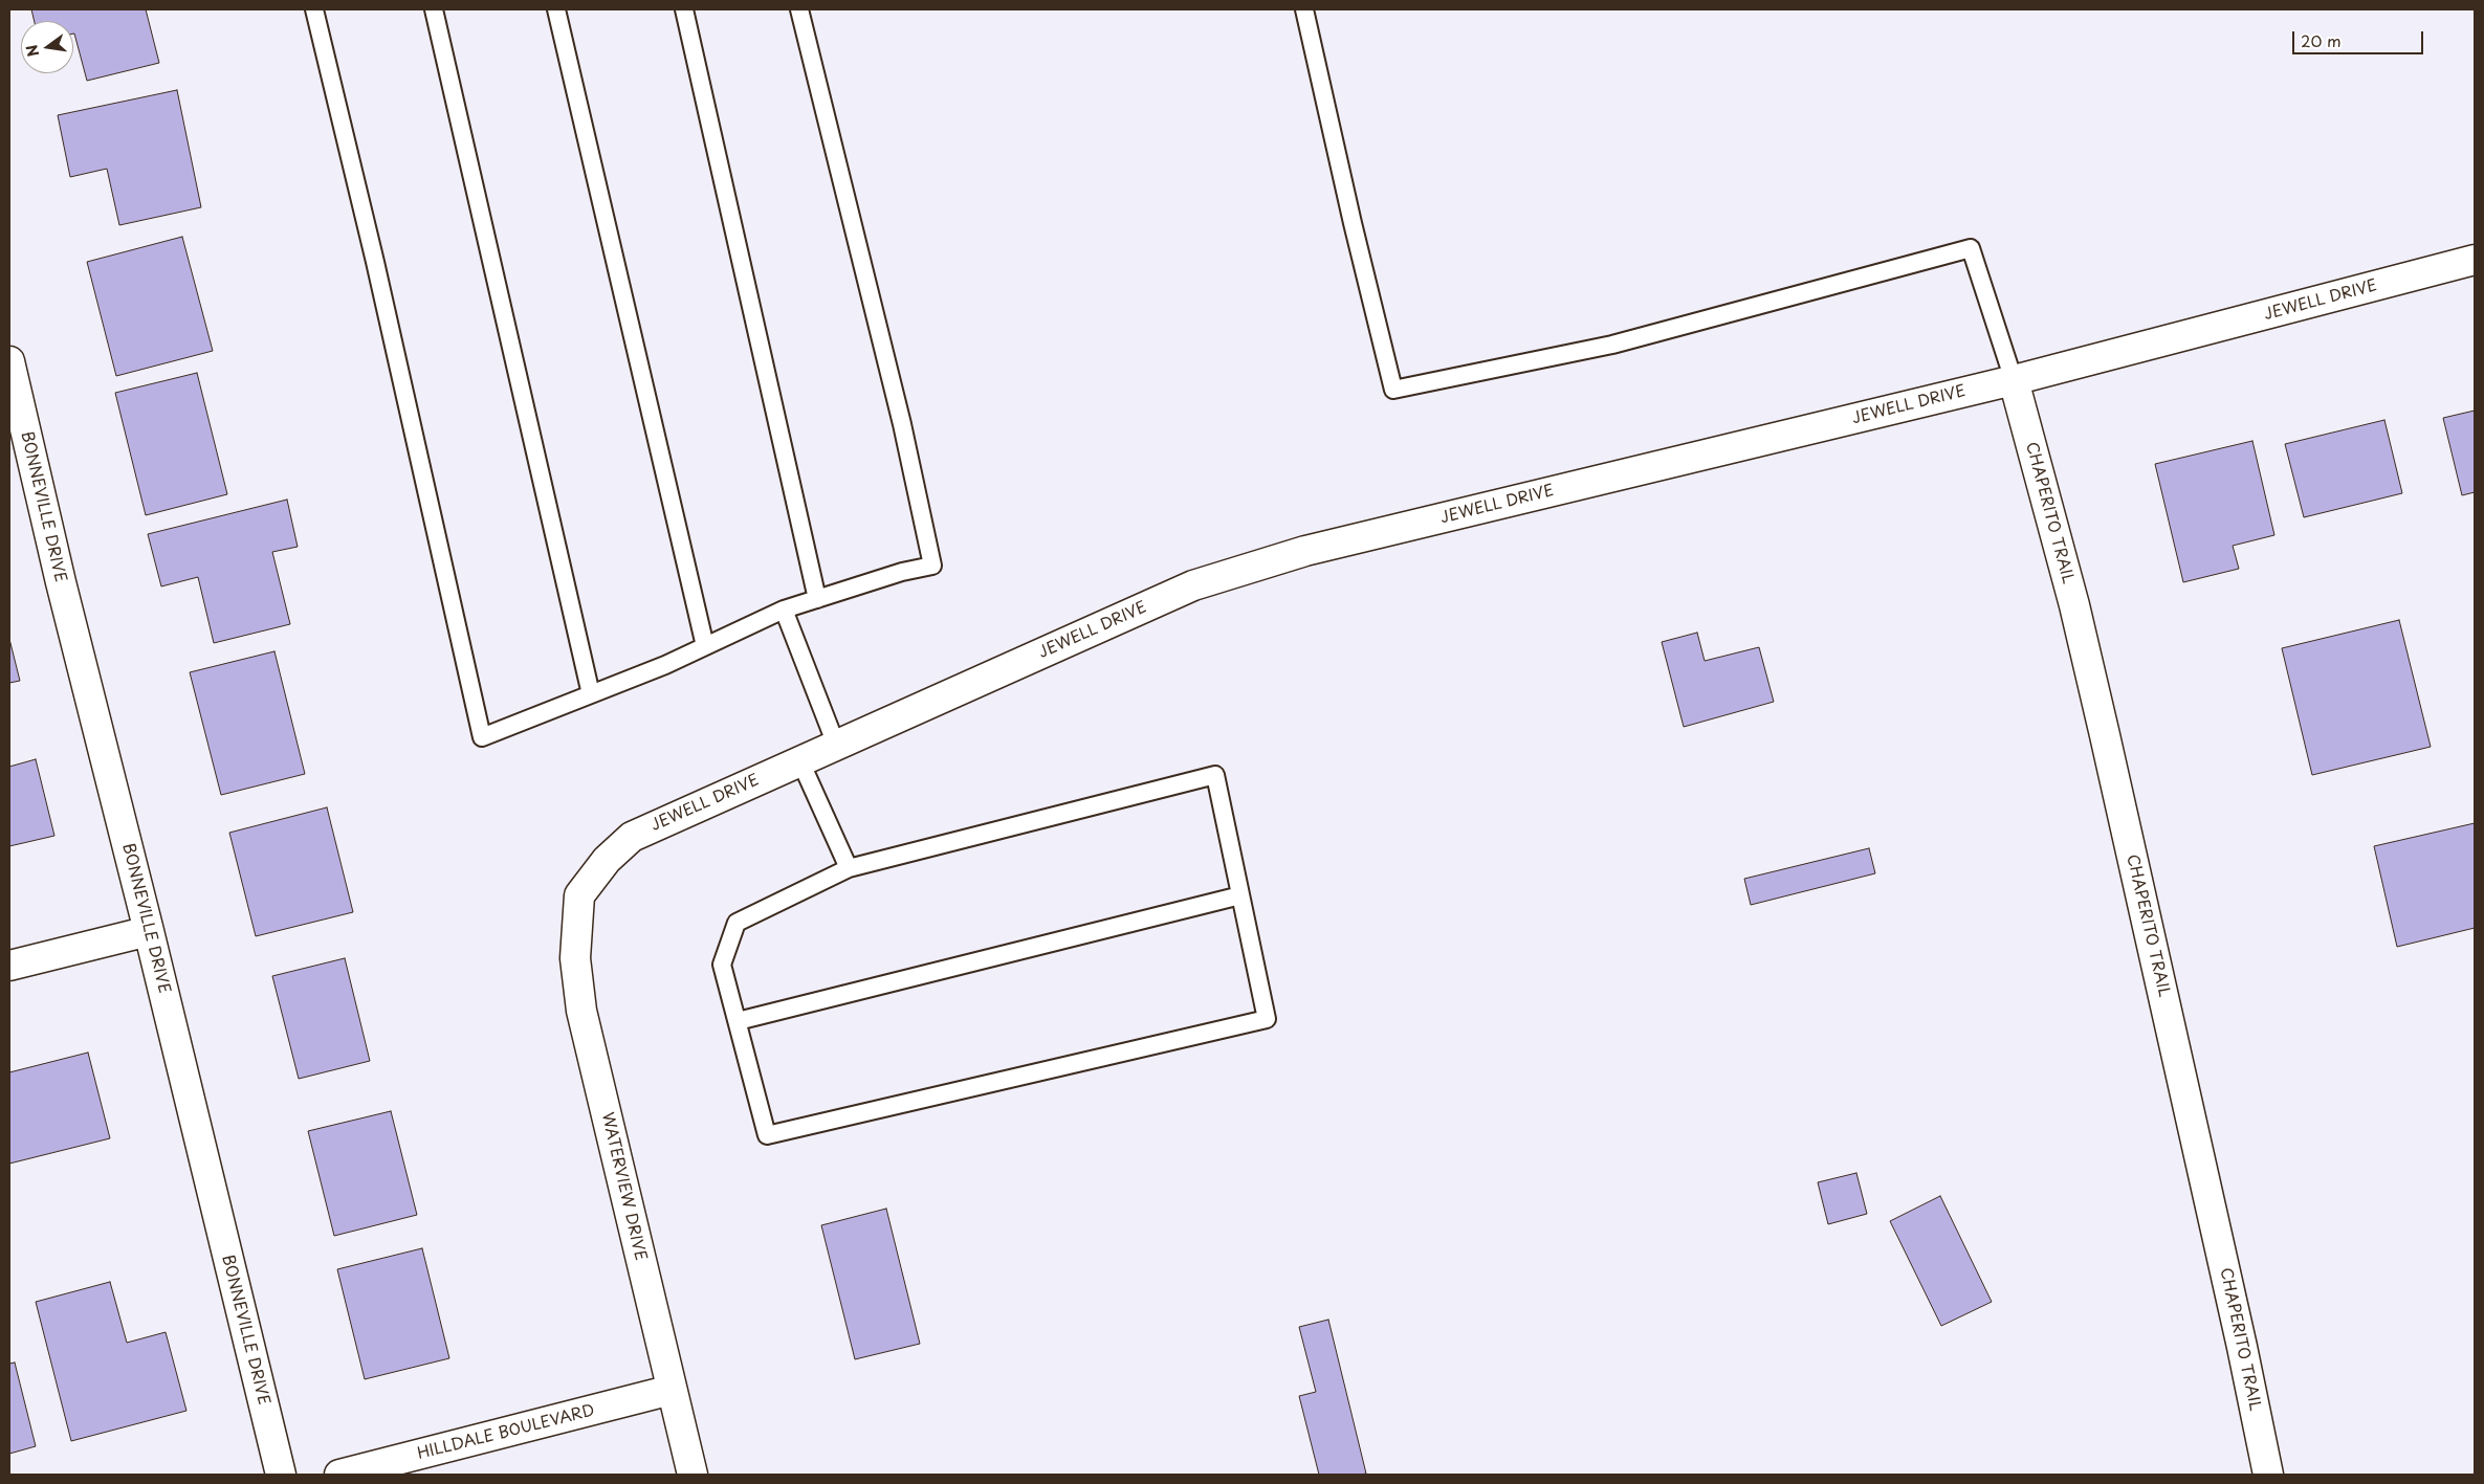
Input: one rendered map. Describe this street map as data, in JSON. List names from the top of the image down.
{
  "streets": {
    "street": [
      "JEWELL DRIVE",
      "BONNEVILLE DRIVE",
      "CHAPERITO TRAIL",
      "WATERVIEW DRIVE",
      "HILLDALE BOULEVARD"
    ]
  },
  "crossings": [
    ["JEWELL DRIVE", "CHAPERITO TRAIL"],
    ["JEWELL DRIVE", "WATERVIEW DRIVE"],
    ["WATERVIEW DRIVE", "HILLDALE BOULEVARD"]
  ],
  "scale_bar": "20 m",
  "north": "left"
}
